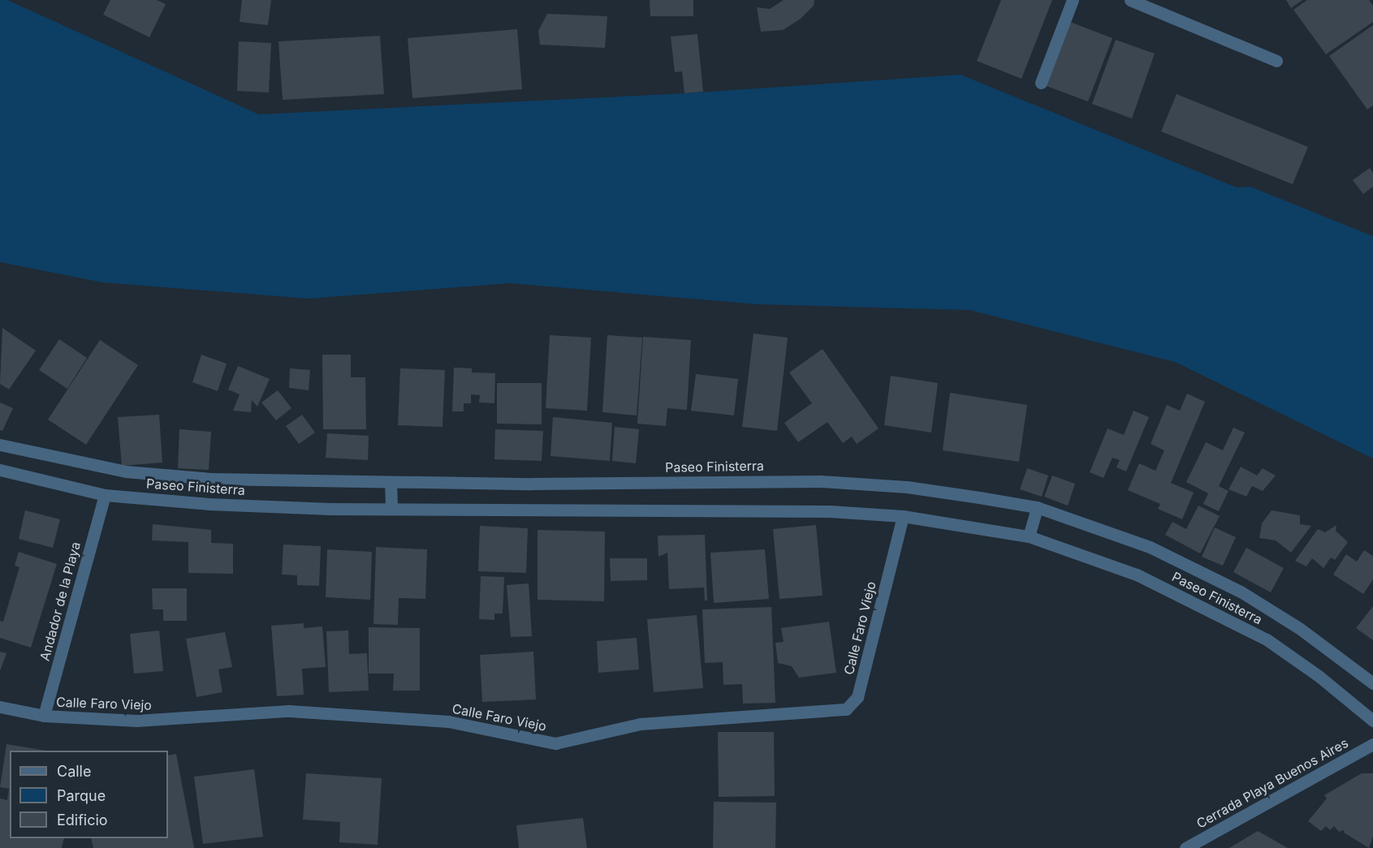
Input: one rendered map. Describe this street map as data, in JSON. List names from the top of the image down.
{
  "streets": {
    "street": [
      "Paseo Finisterra",
      "Andador de la Playa",
      "Calle Faro Viejo",
      "Cerrada Playa Buenos Aires"
    ]
  },
  "crossings": [
    ["Paseo Finisterra", "Andador de la Playa"],
    ["Paseo Finisterra", "Calle Faro Viejo"],
    ["Andador de la Playa", "Calle Faro Viejo"]
  ],
  "legend": ["Calle", "Parque", "Edificio"]
}
